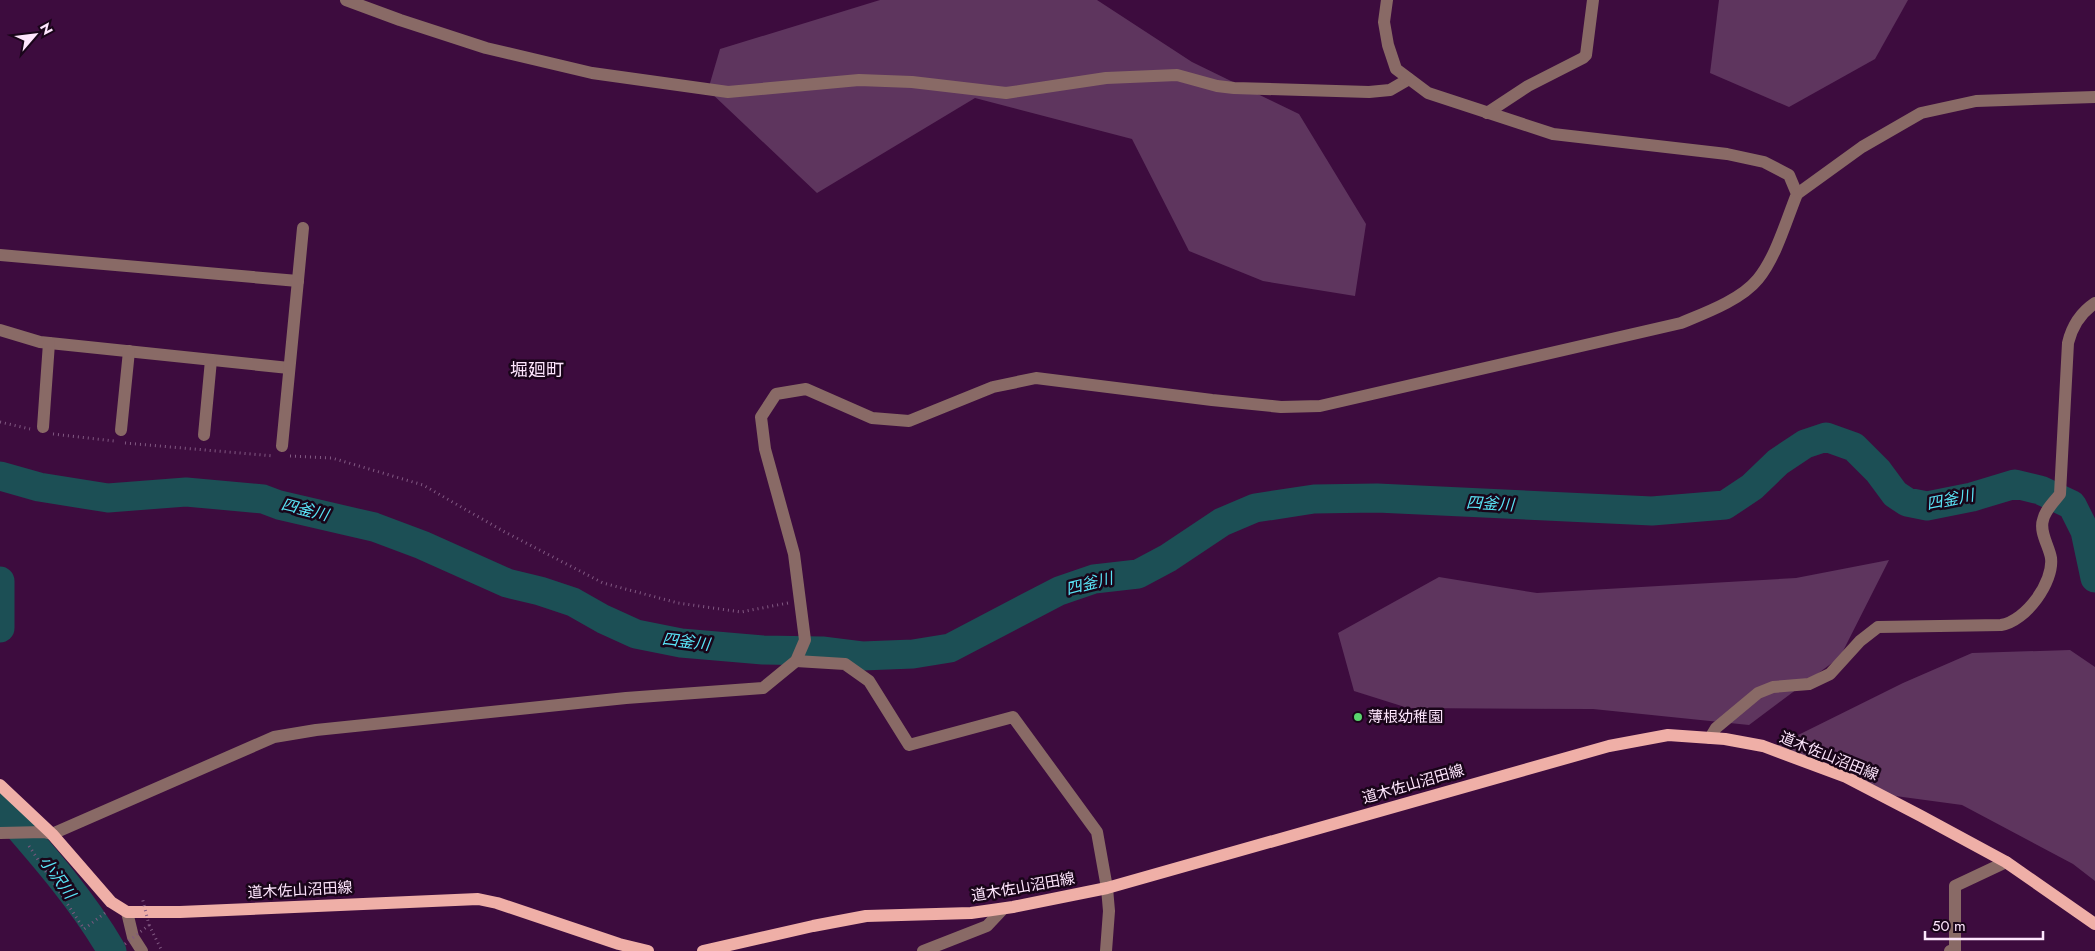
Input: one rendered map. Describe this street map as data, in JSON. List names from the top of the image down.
{
  "streets": {
    "main road": ["道木佐山沼田線"]
  },
  "districts": ["堀廻町"],
  "water": ["四釜川", "小沢川"],
  "places": ["薄根幼稚園"],
  "scale_bar": "50 m",
  "north": "top right"
}
